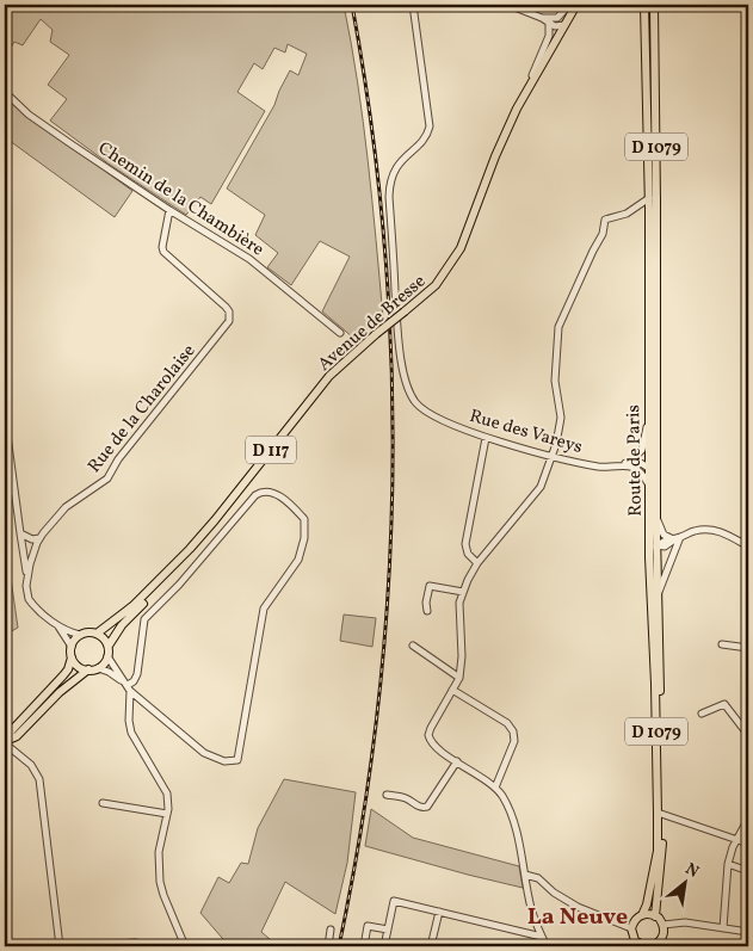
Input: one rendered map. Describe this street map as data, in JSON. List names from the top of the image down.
{
  "streets": {
    "main road": [
      "D 1079",
      "Avenue de Bresse",
      "D 117",
      "Route de Paris"
    ],
    "street": ["Chemin de la Chambière", "Rue de la Charolaise", "Rue des Vareys"]
  },
  "crossings": [
    ["Chemin de la Chambière", "Rue de la Charolaise"],
    ["Rue des Vareys", "Route de Paris"]
  ],
  "districts": ["La Neuve"],
  "north": "top right"
}
